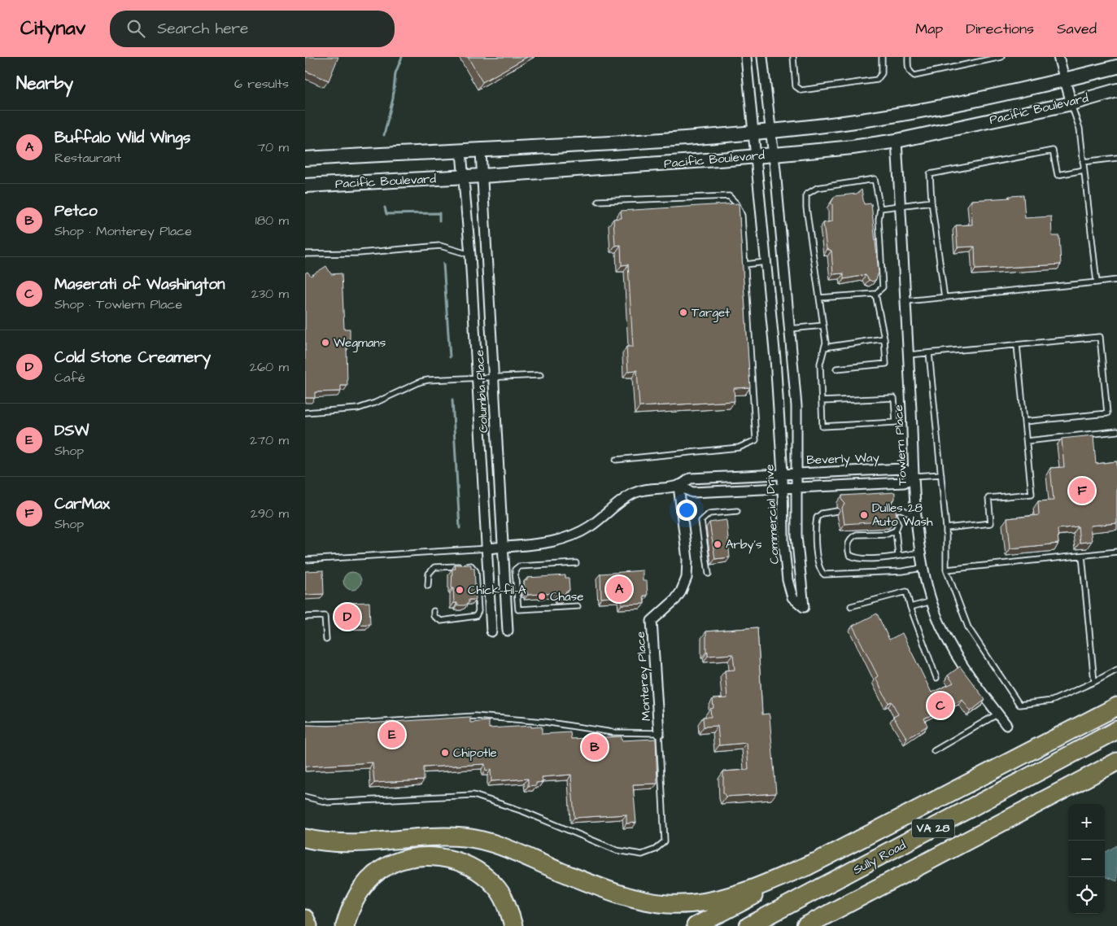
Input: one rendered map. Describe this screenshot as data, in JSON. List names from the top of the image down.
{
  "streets": {
    "highway": ["VA 28", "Sully Road"],
    "main road": ["Pacific Boulevard"],
    "street": [
      "Columbia Place",
      "Towlern Place",
      "Beverly Way",
      "Commercial Drive",
      "Monterey Place"
    ]
  },
  "crossings": [
    ["Pacific Boulevard", "Columbia Place"],
    ["Pacific Boulevard", "Towlern Place"],
    ["Pacific Boulevard", "Commercial Drive"],
    ["Towlern Place", "Beverly Way"],
    ["Beverly Way", "Commercial Drive"],
    ["Beverly Way", "Monterey Place"]
  ],
  "places": [
    "Target",
    "Wegmans",
    "Dulles 28 Auto Wash",
    "Arby's",
    "Chick-fil-A",
    "Chase",
    "Chipotle"
  ],
  "page": {
    "header": "Citynav",
    "search": "Search here",
    "nav": ["Map", "Directions", "Saved"],
    "heading": ["Nearby", "6 results"],
    "list": [
      {
        "mark": "A",
        "name": "Buffalo Wild Wings",
        "note": "Restaurant",
        "value": "70 m"
      },
      {
        "mark": "B",
        "name": "Petco",
        "note": "Shop · Monterey Place",
        "value": "180 m"
      },
      {
        "mark": "C",
        "name": "Maserati of Washington",
        "note": "Shop · Towlern Place",
        "value": "230 m"
      },
      {
        "mark": "D",
        "name": "Cold Stone Creamery",
        "note": "Café",
        "value": "260 m"
      },
      {
        "mark": "E",
        "name": "DSW",
        "note": "Shop",
        "value": "270 m"
      },
      {
        "mark": "F",
        "name": "CarMax",
        "note": "Shop",
        "value": "290 m"
      }
    ],
    "pins": [
      "F",
      "A",
      "D",
      "C",
      "E",
      "B"
    ],
    "map_buttons": ["+", "−"]
  }
}
